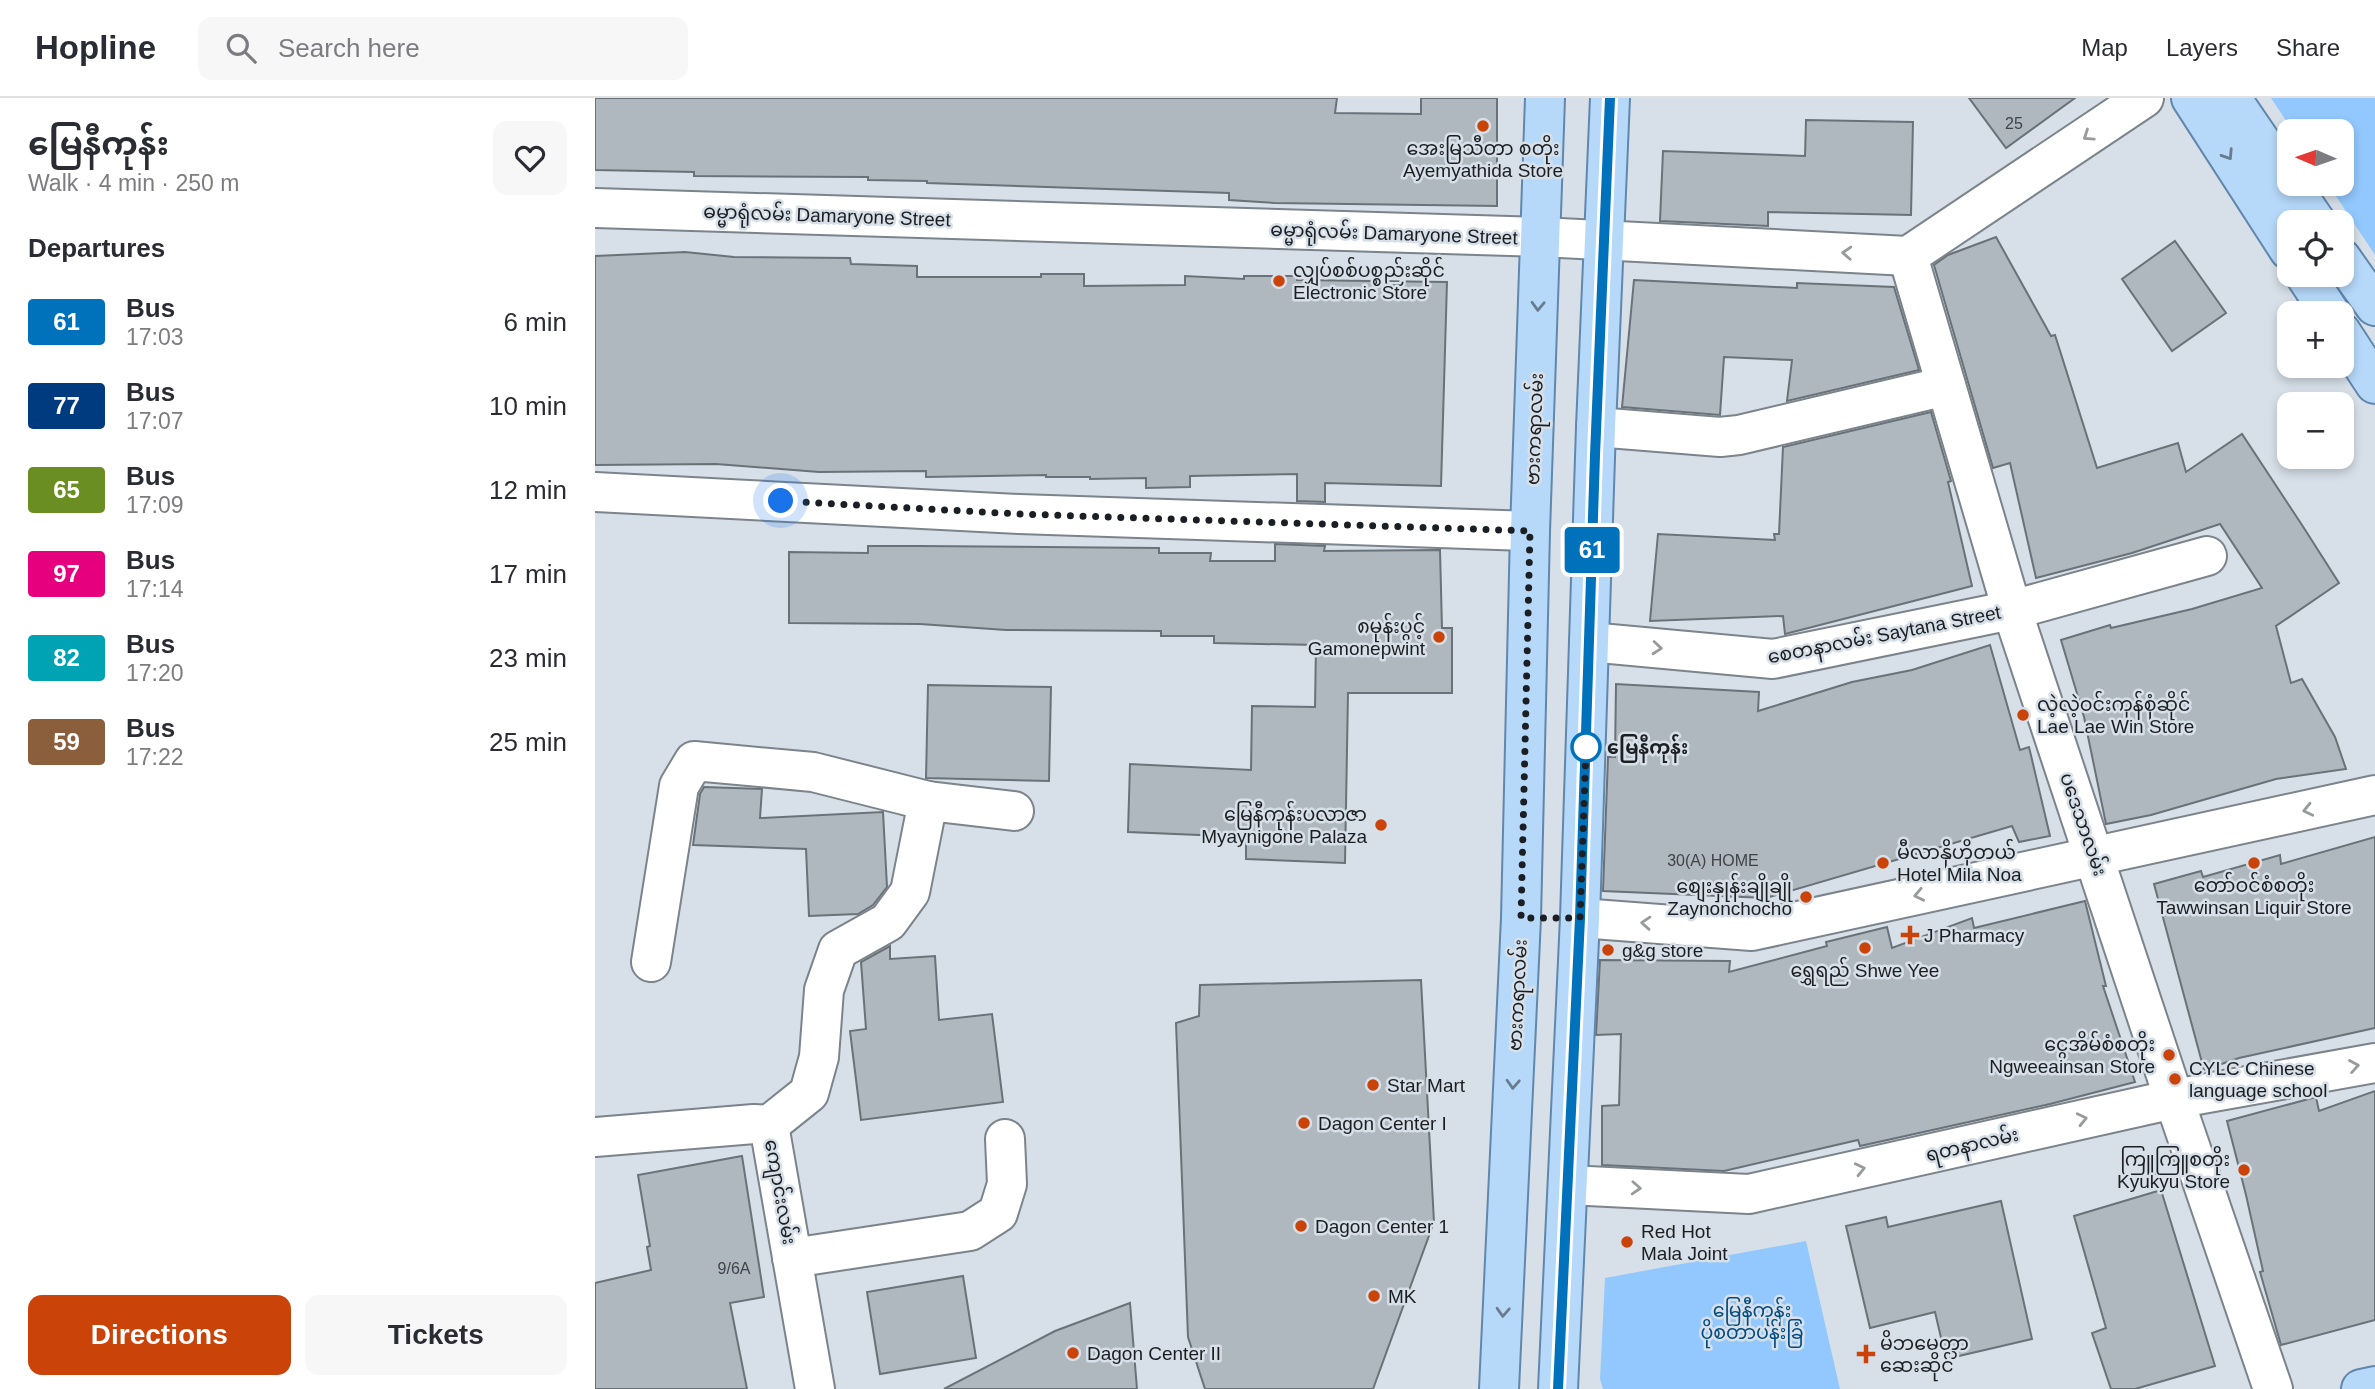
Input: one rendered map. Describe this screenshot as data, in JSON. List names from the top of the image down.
{
  "streets": {
    "main road": ["ဗားကရာလမ်း"],
    "street": [
      "ဓမ္မာရုံလမ်း Damaryone Street",
      "စေတနာလမ်း Saytana Street",
      "ပဒေသာလမ်း",
      "ရတနာလမ်း",
      "ကျောင်းလမ်း"
    ]
  },
  "crossings": [
    ["ဓမ္မာရုံလမ်း Damaryone Street", "ဗားကရာလမ်း"],
    ["ဓမ္မာရုံလမ်း Damaryone Street", "ပဒေသာလမ်း"],
    ["စေတနာလမ်း Saytana Street", "ပဒေသာလမ်း"],
    ["ပဒေသာလမ်း", "ရတနာလမ်း"]
  ],
  "parks": ["မြေနီကုန်း ပိုစတာပန်းခြံ"],
  "places": {
    "other": [
      "အေးမြသီတာ စတိုး Ayemyathida Store",
      "လျှပ်စစ်ပစ္စည်းဆိုင် Electronic Store",
      "၈မုန်းပွင့် Gamonepwint",
      "လဲ့လဲ့ဝင်းကုန်စုံဆိုင် Lae Lae Win Store",
      "မြေနီကုန်း",
      "မြေနီကုန်းပလာဇာ Myaynigone Palaza",
      "မီလာနိုဟိုတယ် Hotel Mila Noa",
      "တော်ဝင်စံစတိုး Tawwinsan Liquir Store",
      "စျေးနှုန်းချိုချို Zaynonchocho",
      "ရွှေရည် Shwe Yee",
      "g&g store",
      "ငွေအိမ်စံစတိုး Ngweeainsan Store",
      "CYLC Chinese language school",
      "Star Mart",
      "Dagon Center I",
      "ကြူကြူစတိုး Kyukyu Store",
      "Dagon Center 1",
      "Red Hot Mala Joint",
      "MK",
      "Dagon Center II"
    ],
    "health": ["J Pharmacy", "မိဘမေတ္တာ ဆေးဆိုင်"]
  },
  "lines": ["bus line 61"],
  "house_numbers": ["25", "30(A) HOME", "9/6A"],
  "north": "left",
  "page": {
    "header": "Hopline",
    "search": "Search here",
    "nav": ["Map", "Layers", "Share"],
    "heading": [
      ["မြေနီကုန်း", "Walk · 4 min · 250 m"],
      "Departures"
    ],
    "on_map": "61",
    "map_buttons": ["+", "−"],
    "list": [
      {
        "mark": "61",
        "name": "Bus",
        "note": "17:03",
        "value": "6 min"
      },
      {
        "mark": "77",
        "name": "Bus",
        "note": "17:07",
        "value": "10 min"
      },
      {
        "mark": "65",
        "name": "Bus",
        "note": "17:09",
        "value": "12 min"
      },
      {
        "mark": "97",
        "name": "Bus",
        "note": "17:14",
        "value": "17 min"
      },
      {
        "mark": "82",
        "name": "Bus",
        "note": "17:20",
        "value": "23 min"
      },
      {
        "mark": "59",
        "name": "Bus",
        "note": "17:22",
        "value": "25 min"
      }
    ],
    "buttons": ["Directions", "Tickets"]
  }
}
